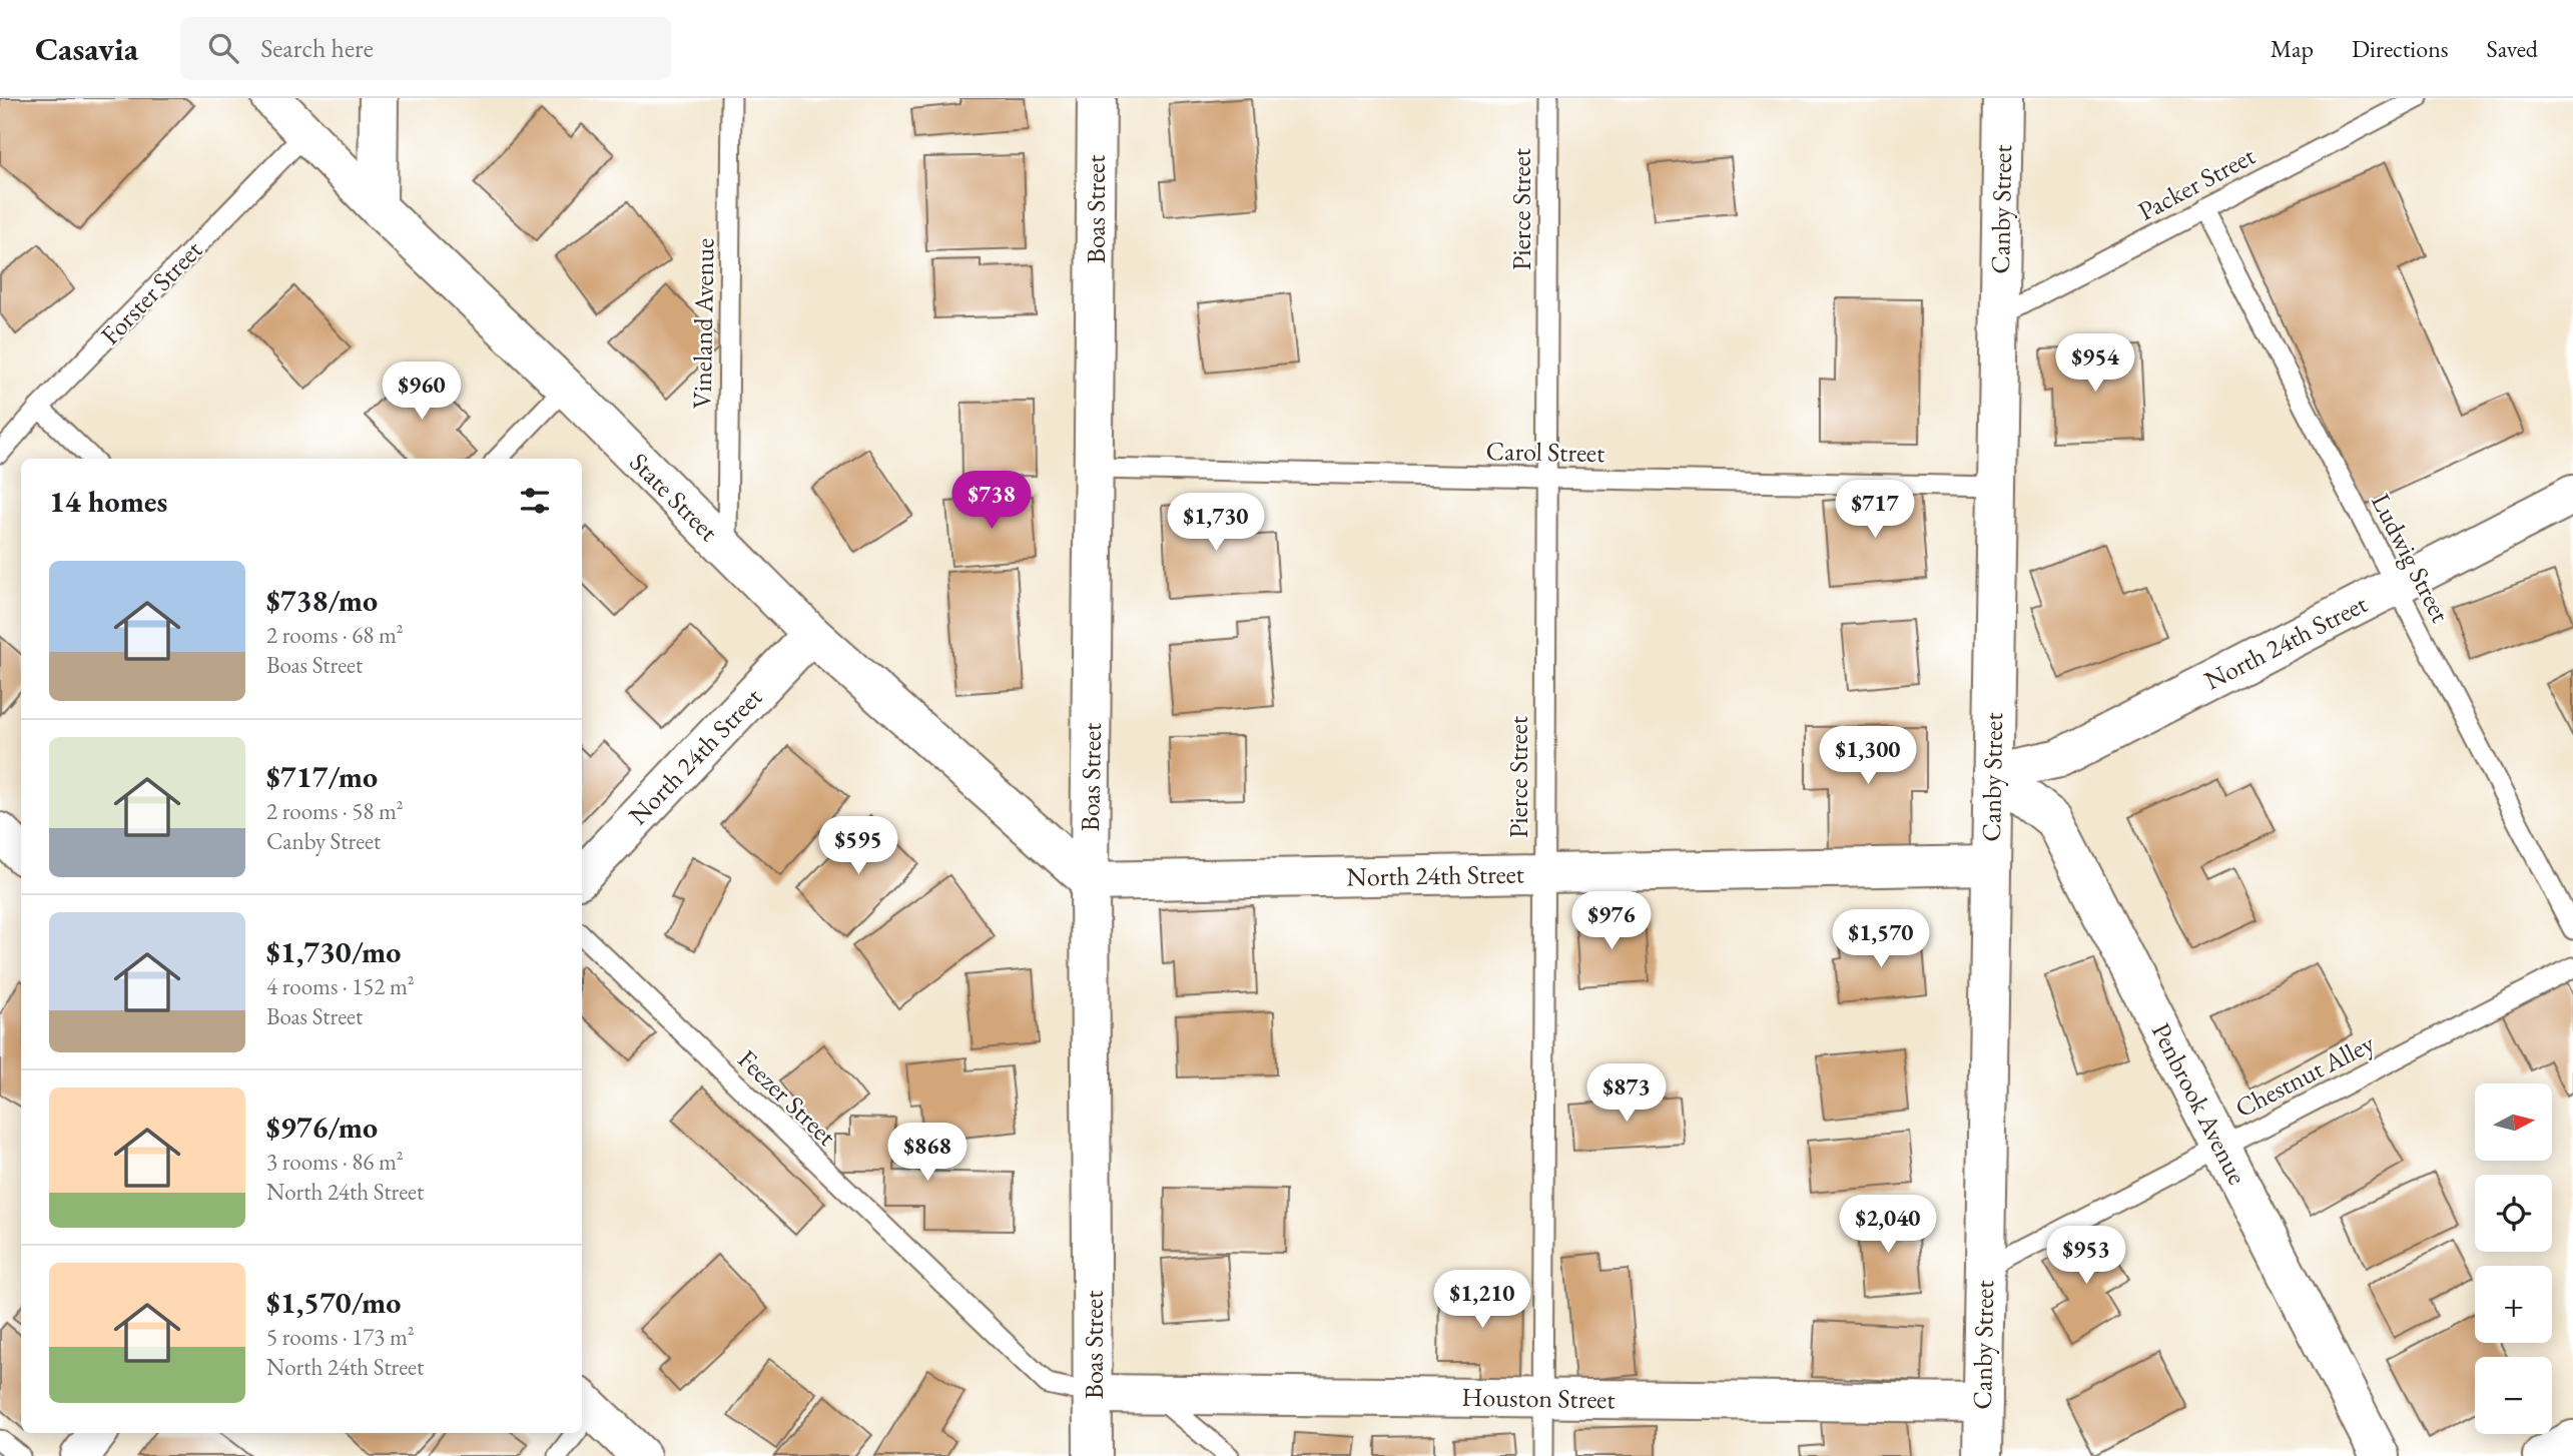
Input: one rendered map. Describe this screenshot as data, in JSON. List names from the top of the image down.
{
  "streets": {
    "street": [
      "Boas Street",
      "Canby Street",
      "State Street",
      "North 24th Street",
      "Penbrook Avenue",
      "Houston Street"
    ],
    "lane": [
      "Packer Street",
      "Pierce Street",
      "Forster Street",
      "Vineland Avenue",
      "Carol Street",
      "Ludwig Street",
      "Chestnut Alley",
      "Feezer Street"
    ]
  },
  "crossings": [
    ["Packer Street", "Canby Street"],
    ["Packer Street", "Ludwig Street"],
    ["Boas Street", "Carol Street"],
    ["Boas Street", "State Street"],
    ["Boas Street", "North 24th Street"],
    ["Boas Street", "Feezer Street"],
    ["Boas Street", "Houston Street"],
    ["Pierce Street", "Carol Street"],
    ["Pierce Street", "North 24th Street"],
    ["Pierce Street", "Houston Street"],
    ["Canby Street", "Carol Street"],
    ["Canby Street", "North 24th Street"],
    ["Canby Street", "Chestnut Alley"],
    ["Canby Street", "Penbrook Avenue"],
    ["Canby Street", "Houston Street"],
    ["Forster Street", "State Street"],
    ["Vineland Avenue", "State Street"],
    ["State Street", "North 24th Street"],
    ["Ludwig Street", "North 24th Street"],
    ["North 24th Street", "Penbrook Avenue"],
    ["Chestnut Alley", "Penbrook Avenue"],
    ["Feezer Street", "Houston Street"]
  ],
  "north": "right",
  "page": {
    "header": "Casavia",
    "search": "Search here",
    "nav": ["Map", "Directions", "Saved"],
    "price": [
      "$954",
      "$960",
      "$738",
      "$717",
      "$1,730",
      "$1,300",
      "$595",
      "$976",
      "$1,570",
      "$873",
      "$868",
      "$2,040",
      "$953",
      "$1,210"
    ],
    "heading": "14 homes",
    "list": [
      {
        "name": "$738/mo",
        "note": "2 rooms · 68 m² · Boas Street"
      },
      {
        "name": "$717/mo",
        "note": "2 rooms · 58 m² · Canby Street"
      },
      {
        "name": "$1,730/mo",
        "note": "4 rooms · 152 m² · Boas Street"
      },
      {
        "name": "$976/mo",
        "note": "3 rooms · 86 m² · North 24th Street"
      },
      {
        "name": "$1,570/mo",
        "note": "5 rooms · 173 m² · North 24th Street"
      }
    ],
    "map_buttons": ["+", "−"]
  }
}
